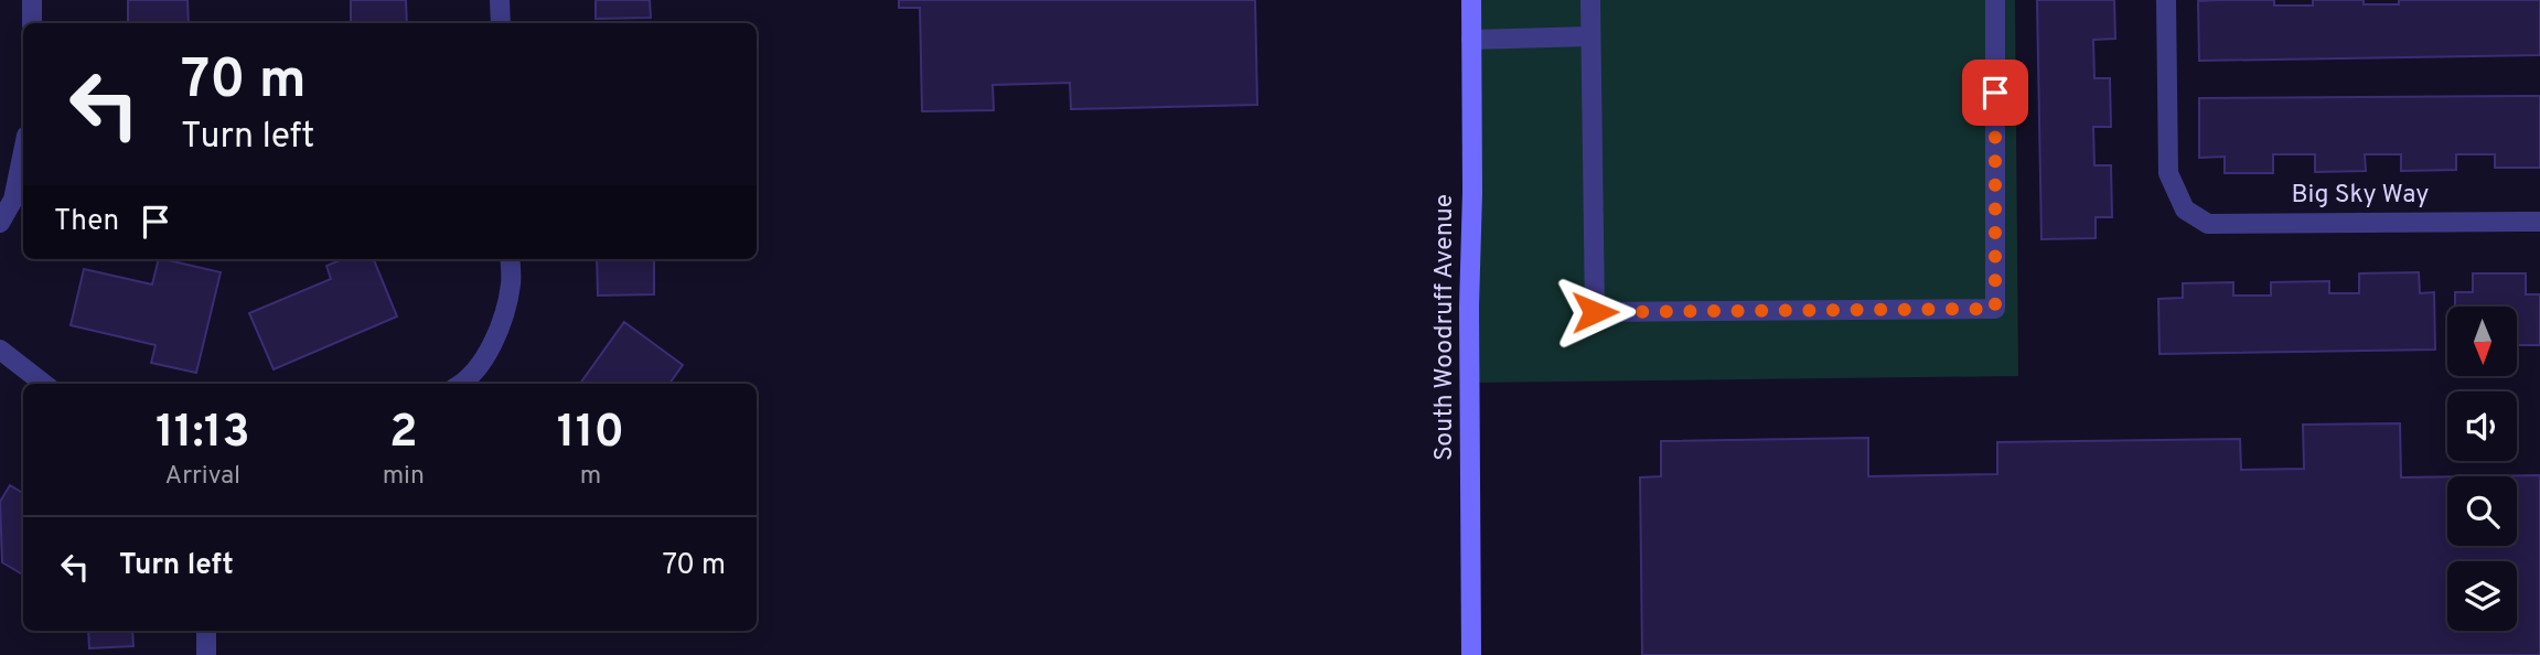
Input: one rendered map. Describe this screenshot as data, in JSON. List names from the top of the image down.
{
  "streets": {
    "main road": ["South Woodruff Avenue"],
    "street": ["Big Sky Way"]
  },
  "north": "bottom",
  "page": {
    "turn": ["70 m", "Turn left"],
    "then": "Then",
    "eta": [
      "11:13",
      "Arrival",
      "2",
      "min",
      "110",
      "m"
    ],
    "list": [
      {
        "name": "Turn left",
        "value": "70 m"
      }
    ]
  }
}
